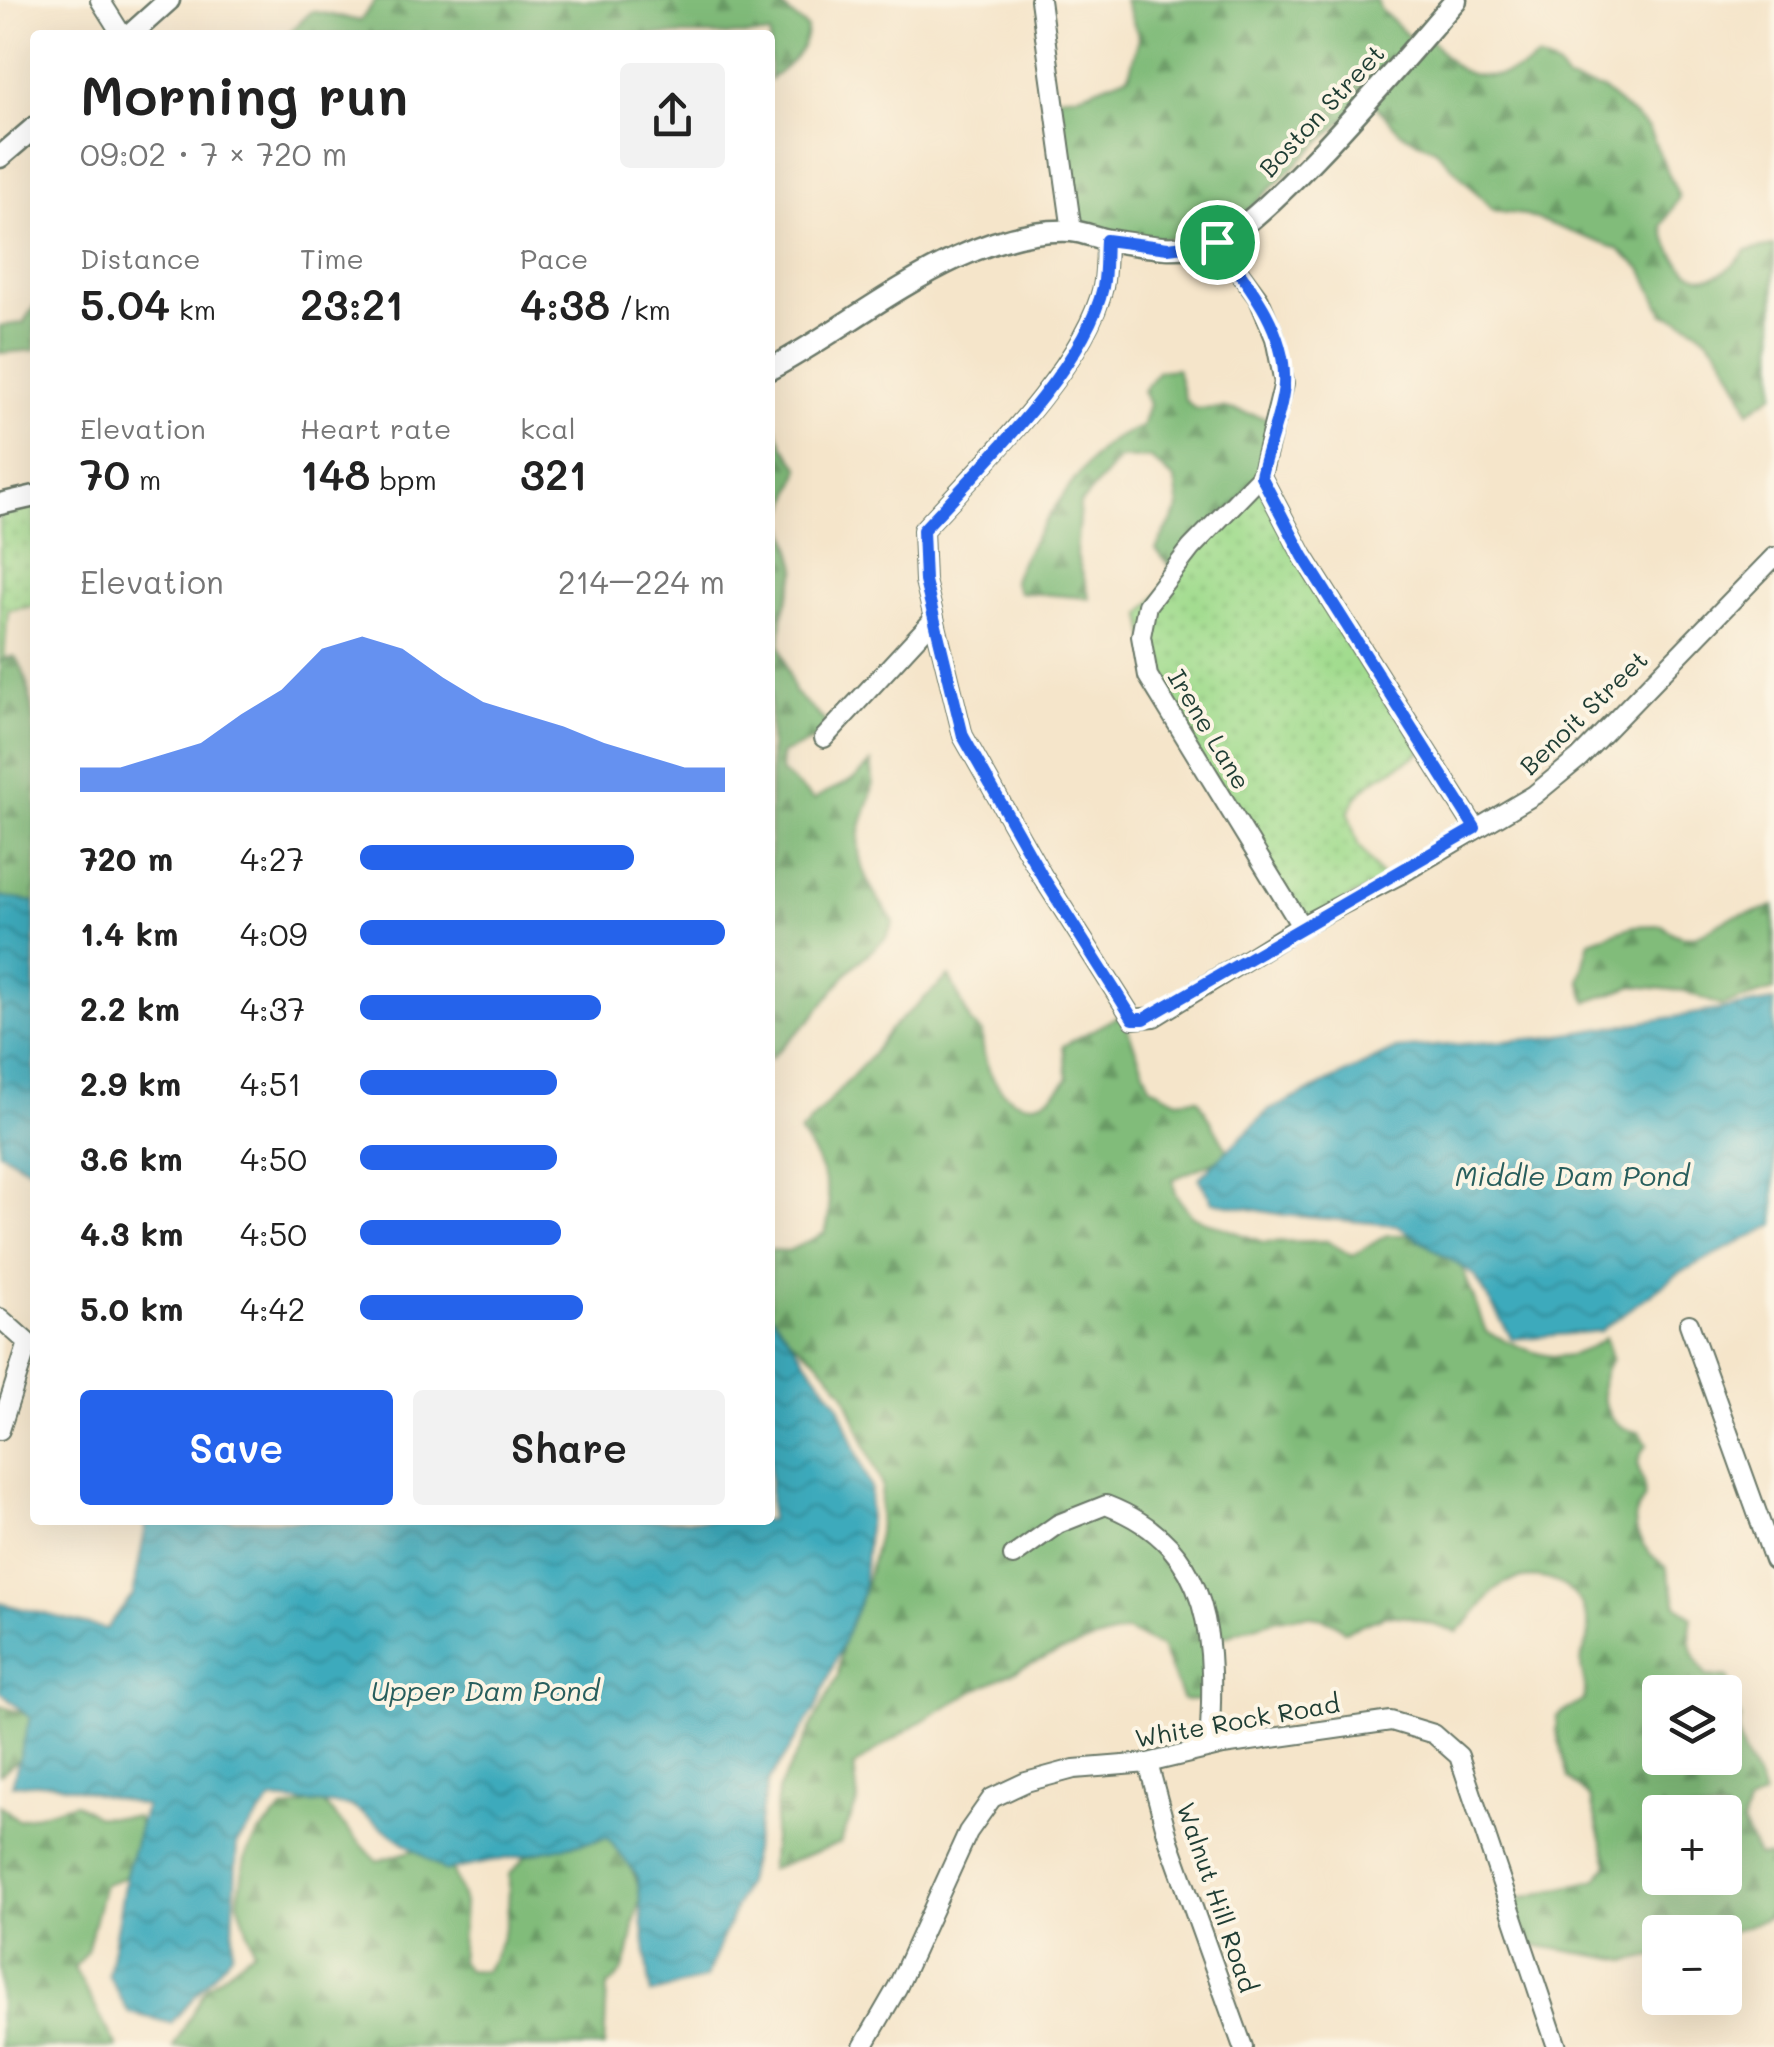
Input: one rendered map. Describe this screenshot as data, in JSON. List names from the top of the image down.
{
  "streets": {
    "street": [
      "Boston Street",
      "Benoit Street",
      "Irene Lane",
      "White Rock Road",
      "Walnut Hill Road"
    ]
  },
  "crossings": [
    ["Benoit Street", "Irene Lane"],
    ["White Rock Road", "Walnut Hill Road"]
  ],
  "water": ["Middle Dam Pond", "Upper Dam Pond"],
  "page": {
    "heading": ["Morning run", "09:02 · 7 × 720 m"],
    "stats": [
      ["Distance", "5.04 km"],
      ["Time", "23:21"],
      ["Pace", "4:38 /km"],
      ["Elevation", "70 m"],
      ["Heart rate", "148 bpm"],
      ["kcal", "321"]
    ],
    "chart": ["Elevation", "214–224 m"],
    "list": [
      {
        "name": "720 m",
        "note": "4:27"
      },
      {
        "name": "1.4 km",
        "note": "4:09"
      },
      {
        "name": "2.2 km",
        "note": "4:37"
      },
      {
        "name": "2.9 km",
        "note": "4:51"
      },
      {
        "name": "3.6 km",
        "note": "4:50"
      },
      {
        "name": "4.3 km",
        "note": "4:50"
      },
      {
        "name": "5.0 km",
        "note": "4:42"
      }
    ],
    "buttons": ["Save", "Share"],
    "map_buttons": ["+", "−"]
  }
}
